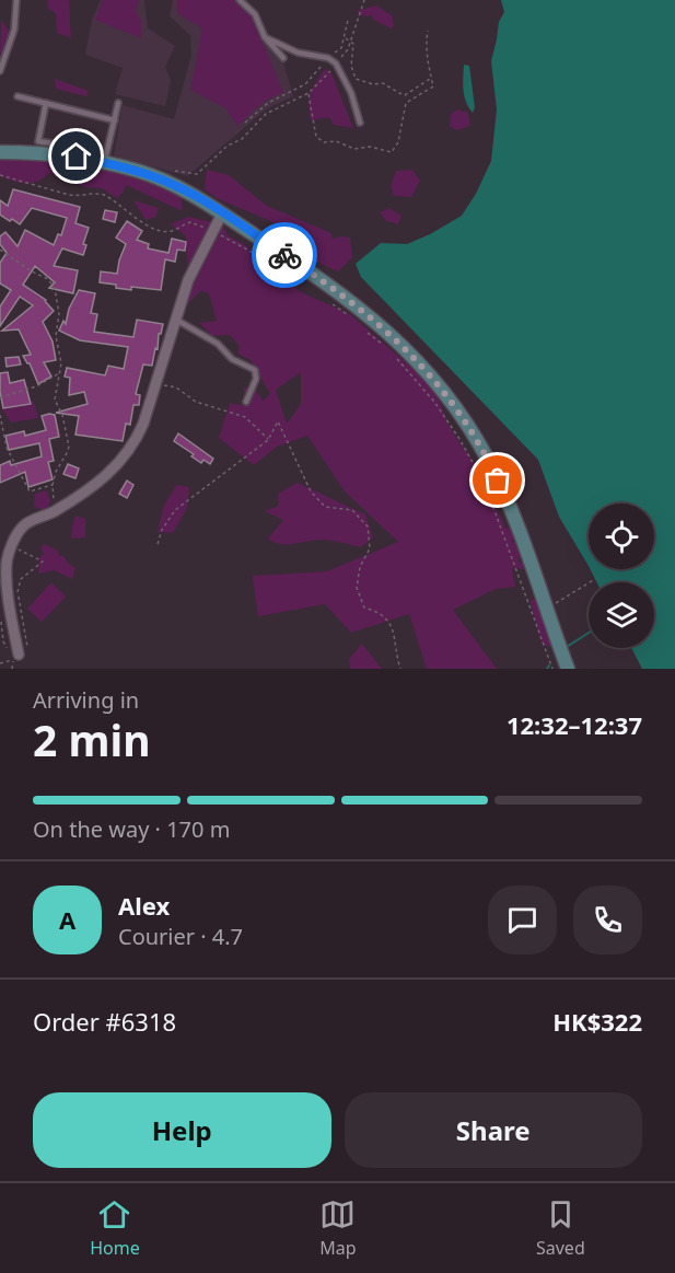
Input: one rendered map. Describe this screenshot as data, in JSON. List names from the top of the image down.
{
  "page": {
    "heading": ["2 min", "Arriving in", "12:32–12:37"],
    "panel": [
      "Alex",
      "Courier · 4.7",
      "Order #6318",
      "HK$322"
    ],
    "bar": "On the way · 170 m",
    "round": "A",
    "buttons": ["Help", "Share"],
    "tabs": ["Home", "Map", "Saved"]
  }
}
